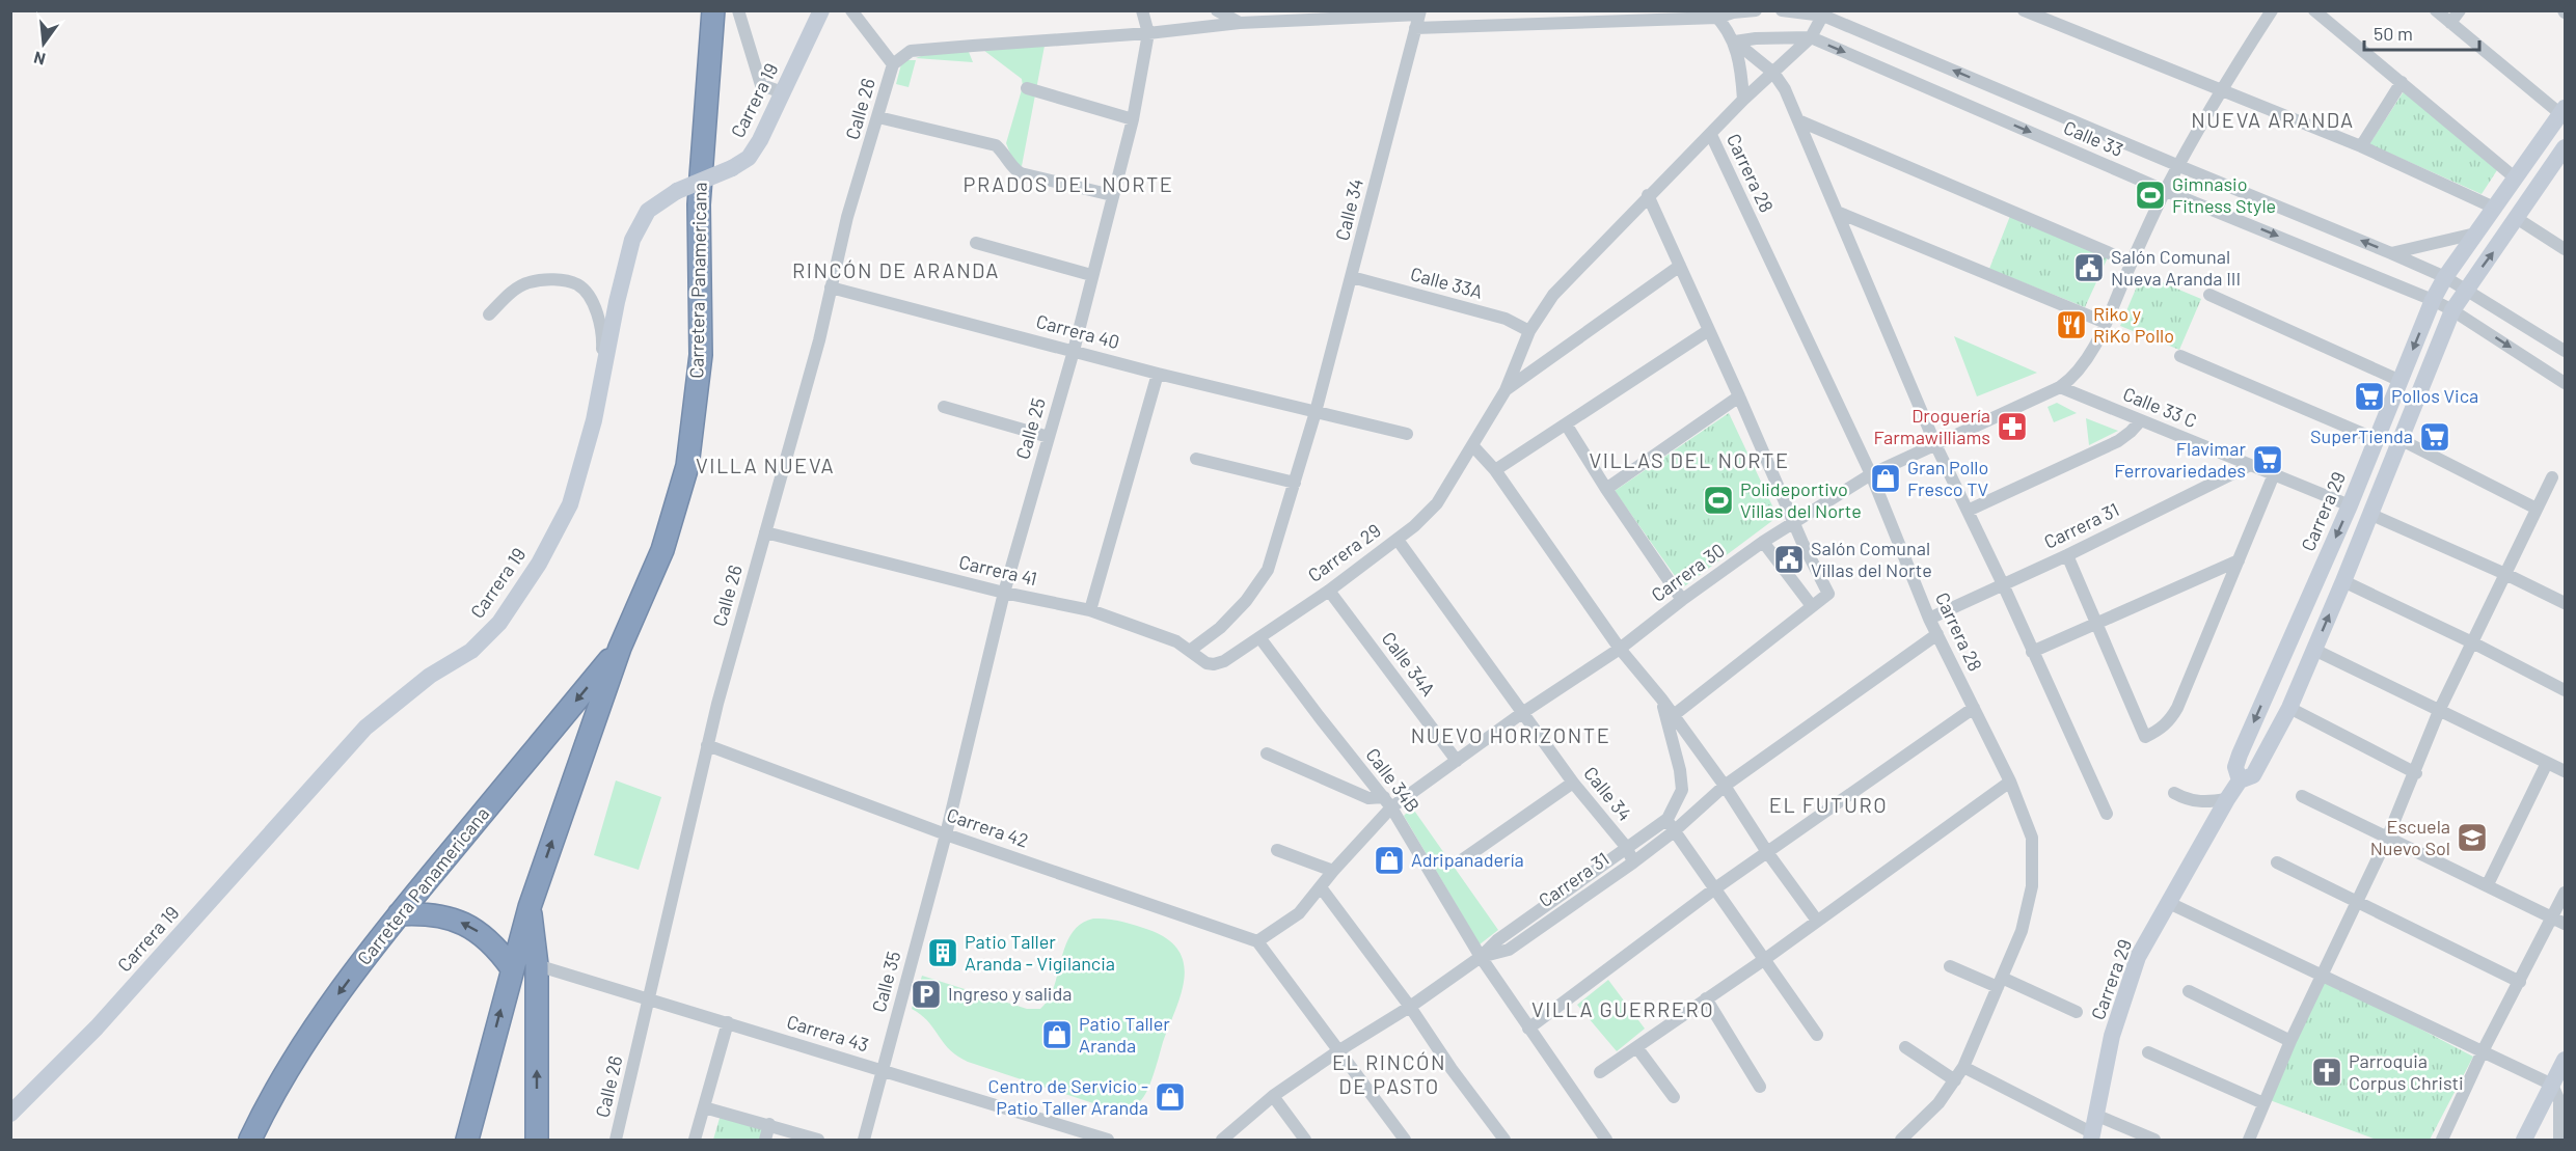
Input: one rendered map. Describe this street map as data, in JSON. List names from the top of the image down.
{
  "streets": {
    "highway": ["Carretera Panamericana"],
    "street": [
      "Carrera 19",
      "Calle 26",
      "Calle 33",
      "Carrera 28",
      "Calle 34",
      "Calle 33A",
      "Carrera 40",
      "Calle 33 C",
      "Calle 25",
      "Carrera 29",
      "Carrera 31",
      "Carrera 41",
      "Carrera 30",
      "Calle 34A",
      "Calle 34B",
      "Carrera 42",
      "Calle 35",
      "Carrera 43"
    ]
  },
  "crossings": [
    ["Calle 26", "Carrera 40"],
    ["Calle 26", "Carrera 41"],
    ["Calle 26", "Carrera 42"],
    ["Calle 26", "Carrera 43"],
    ["Calle 33", "Carrera 29"],
    ["Calle 33", "Carrera 30"],
    ["Carrera 28", "Carrera 31"],
    ["Carrera 28", "Carrera 30"],
    ["Calle 34", "Calle 33A"],
    ["Calle 34", "Carrera 40"],
    ["Calle 34", "Carrera 29"],
    ["Calle 34", "Carrera 31"],
    ["Calle 34", "Carrera 41"],
    ["Calle 34", "Carrera 30"],
    ["Carrera 40", "Calle 25"],
    ["Calle 33 C", "Carrera 29"],
    ["Calle 33 C", "Carrera 31"],
    ["Calle 33 C", "Carrera 30"],
    ["Calle 25", "Carrera 41"],
    ["Calle 25", "Carrera 42"],
    ["Calle 25", "Calle 35"],
    ["Carrera 29", "Carrera 41"],
    ["Carrera 29", "Calle 34A"],
    ["Carrera 29", "Calle 34B"],
    ["Carrera 31", "Calle 34B"],
    ["Carrera 30", "Calle 34A"],
    ["Carrera 30", "Calle 34B"],
    ["Carrera 30", "Carrera 42"],
    ["Carrera 42", "Calle 35"],
    ["Calle 35", "Carrera 43"]
  ],
  "districts": [
    "NUEVA ARANDA",
    "PRADOS DEL NORTE",
    "RINCÓN DE ARANDA",
    "VILLAS DEL NORTE",
    "VILLA NUEVA",
    "NUEVO HORIZONTE",
    "EL FUTURO",
    "VILLA GUERRERO",
    "EL RINCÓN DE PASTO"
  ],
  "places": {
    "sports": ["Gimnasio Fitness Style", "Polideportivo Villas del Norte"],
    "public building": ["Salón Comunal Nueva Aranda III", "Salón Comunal Villas del Norte"],
    "restaurant": ["Riko y RiKo Pollo"],
    "supermarket": ["Pollos Vica", "SuperTienda", "Flavimar Ferrovariedades"],
    "pharmacy": ["Droguería Farmawilliams"],
    "shop": [
      "Gran Pollo Fresco TV",
      "Adripanadería",
      "Patio Taller Aranda",
      "Centro de Servicio - Patio Taller Aranda"
    ],
    "school or university": ["Escuela Nuevo Sol"],
    "building": ["Patio Taller Aranda - Vigilancia"],
    "parking": ["Ingreso y salida"],
    "church": ["Parroquia Corpus Christi"]
  },
  "scale_bar": "50 m",
  "north": "bottom"
}
